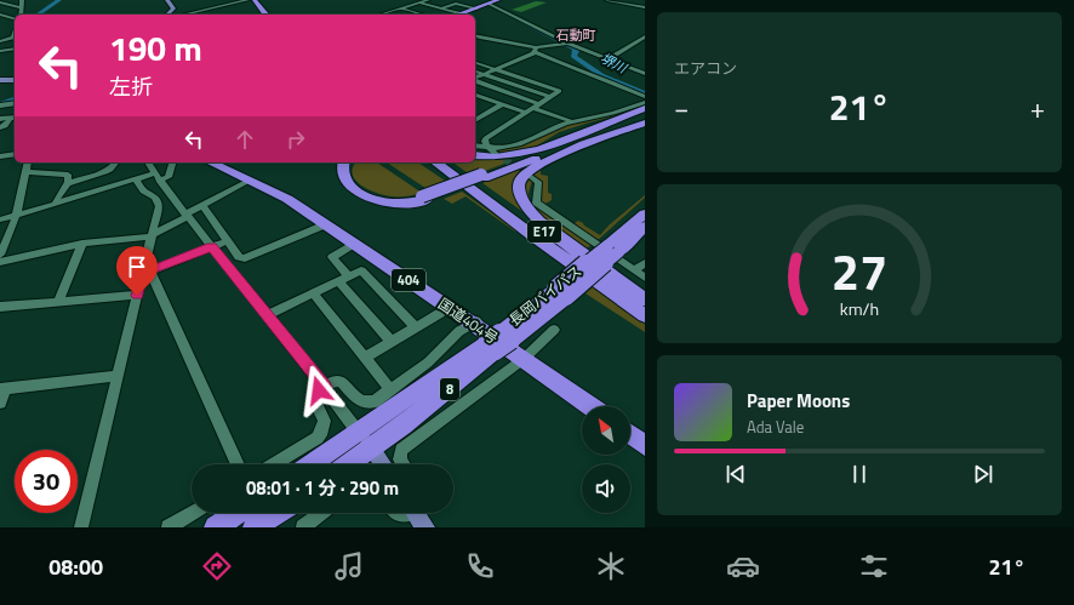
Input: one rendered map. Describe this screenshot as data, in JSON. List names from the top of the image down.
{
  "streets": {
    "highway": [
      "E17",
      "404",
      "長岡バイパス",
      "国道404号",
      "8"
    ]
  },
  "districts": ["石動町"],
  "water": ["堺川"],
  "north": "top left",
  "page": {
    "tile": "エアコン",
    "turn": ["190 m", "左折"],
    "heat": ["−", "21°", "+"],
    "song": ["Paper Moons", "Ada Vale"],
    "limit": "30",
    "trip": "08:01 · 1 分 · 290 m",
    "tabs": ["08:00", "21°"],
    "gauge": ["27", "km/h"]
  }
}
